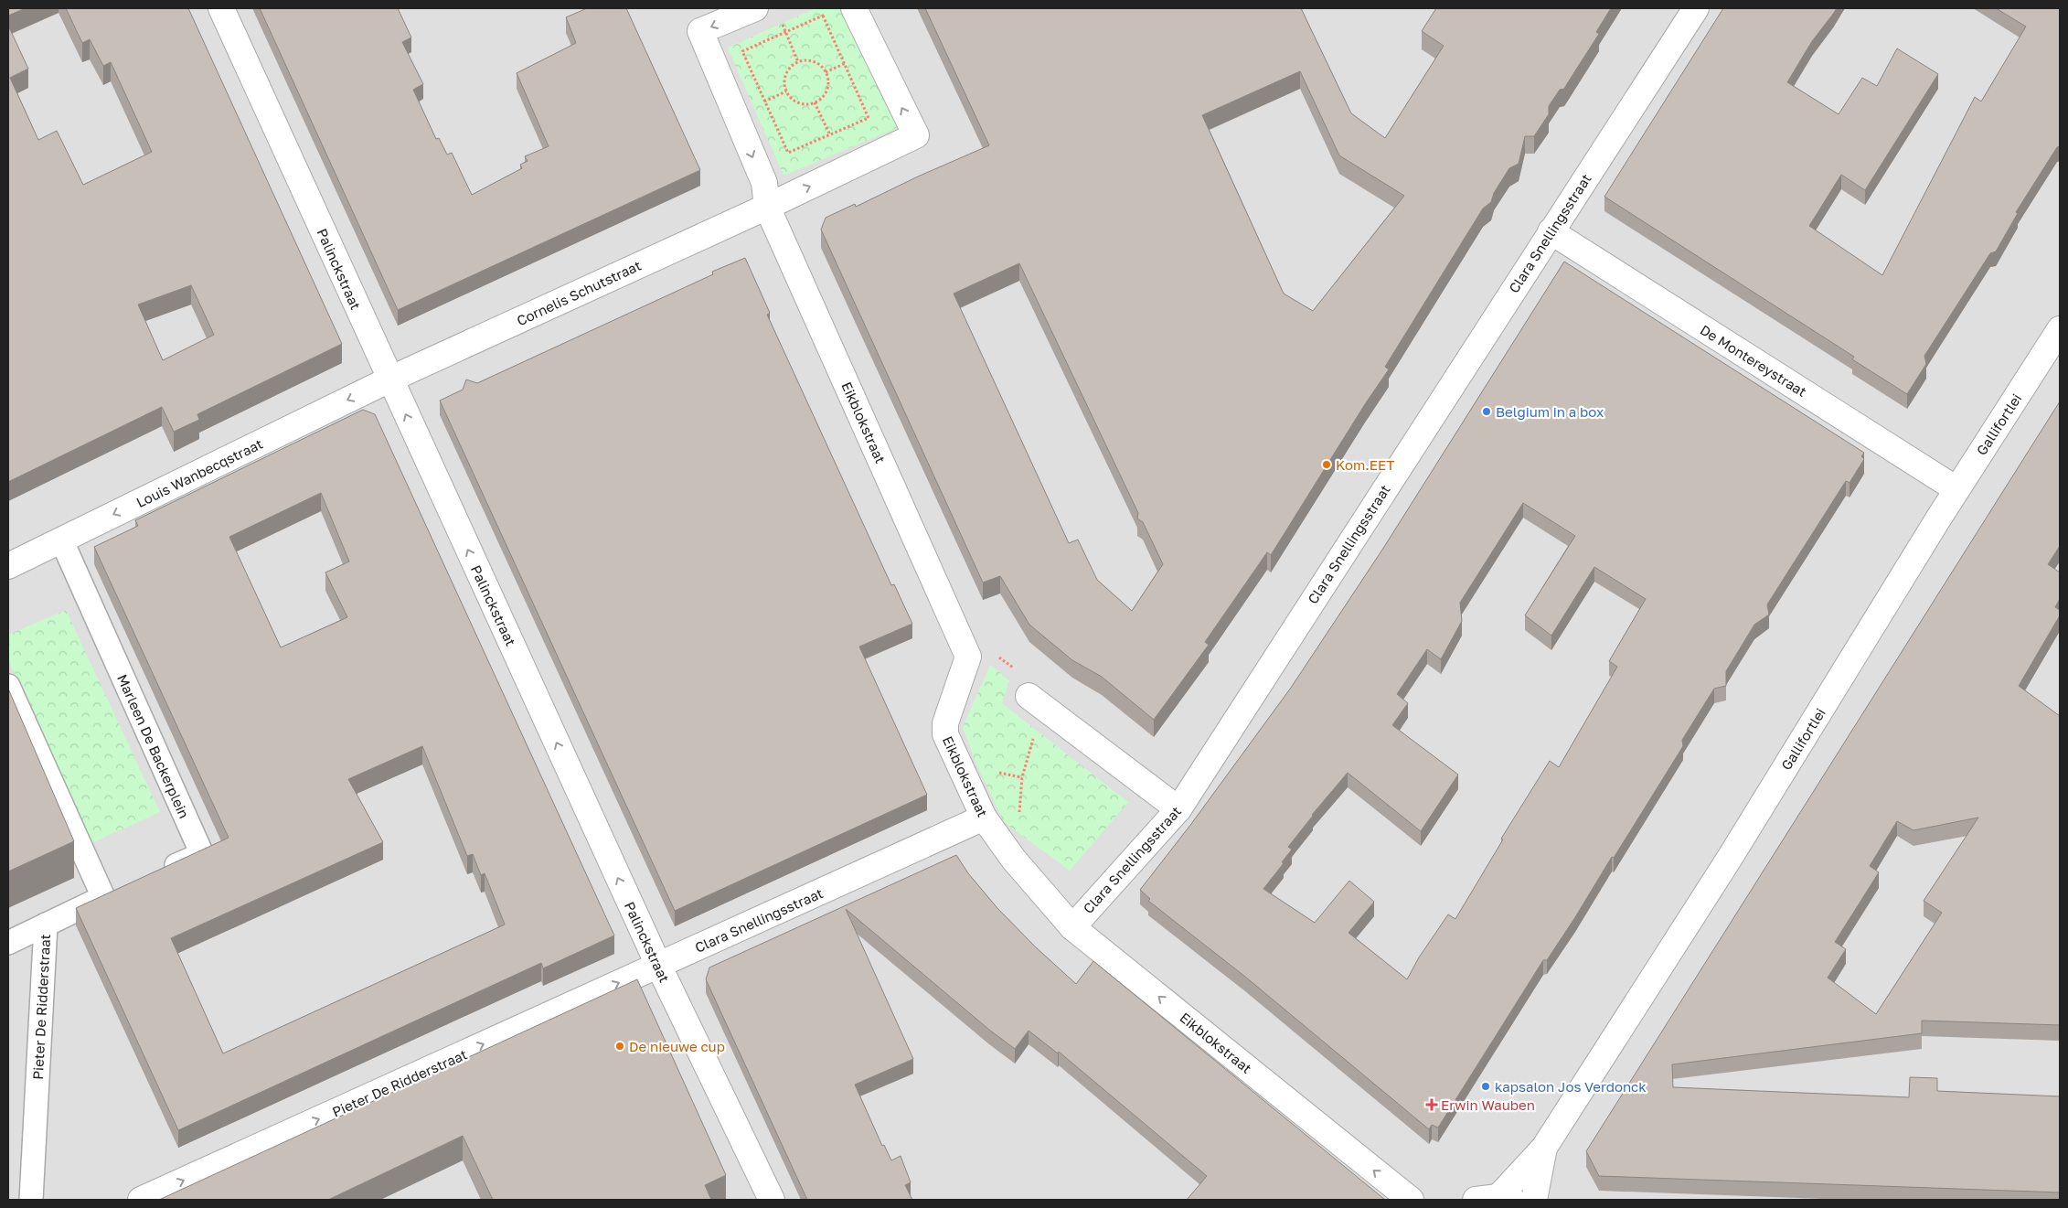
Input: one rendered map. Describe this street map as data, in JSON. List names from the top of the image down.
{
  "streets": {
    "street": [
      "Clara Snellingsstraat",
      "Palinckstraat",
      "Cornelis Schutstraat",
      "De Montereystraat",
      "Eikblokstraat",
      "Gallifortlei",
      "Louis Wanbecqstraat",
      "Marleen De Backerplein",
      "Pieter De Ridderstraat"
    ]
  },
  "crossings": [
    ["Clara Snellingsstraat", "Palinckstraat"],
    ["Clara Snellingsstraat", "De Montereystraat"],
    ["Clara Snellingsstraat", "Eikblokstraat"],
    ["Clara Snellingsstraat", "Pieter De Ridderstraat"],
    ["Palinckstraat", "Cornelis Schutstraat"],
    ["Palinckstraat", "Louis Wanbecqstraat"],
    ["Palinckstraat", "Pieter De Ridderstraat"],
    ["Cornelis Schutstraat", "Eikblokstraat"],
    ["Cornelis Schutstraat", "Louis Wanbecqstraat"],
    ["De Montereystraat", "Gallifortlei"],
    ["Louis Wanbecqstraat", "Marleen De Backerplein"]
  ],
  "one_way": ["Palinckstraat", "Louis Wanbecqstraat", "Pieter De Ridderstraat"],
  "places": {
    "other": [
      "Belgium in a box",
      "Kom.EET",
      "De nieuwe cup",
      "kapsalon Jos Verdonck"
    ],
    "health": ["Erwin Wauben"]
  }
}
